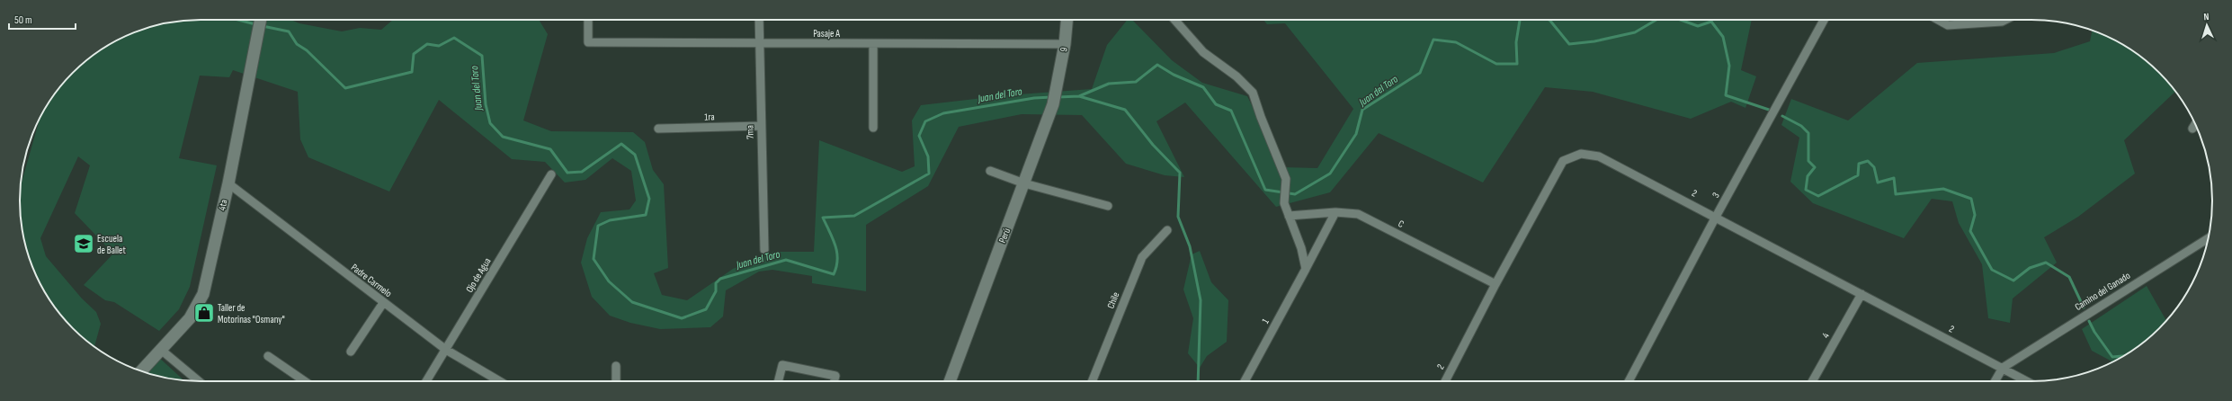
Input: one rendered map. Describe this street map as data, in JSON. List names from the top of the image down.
{
  "streets": {
    "street": [
      "Pasaje A",
      "9",
      "1ra",
      "7ma",
      "2",
      "3",
      "4ta",
      "C",
      "Perú",
      "Ojo de Agua",
      "Padre Carmelo",
      "Camino del Ganado",
      "Chile",
      "1",
      "4"
    ]
  },
  "crossings": [
    ["Pasaje A", "9"],
    ["Pasaje A", "7ma"],
    ["9", "Perú"],
    ["1ra", "7ma"],
    ["2", "3"],
    ["2", "C"],
    ["2", "Camino del Ganado"],
    ["2", "4"],
    ["4ta", "Padre Carmelo"],
    ["C", "1"],
    ["Ojo de Agua", "Padre Carmelo"]
  ],
  "water": ["Juan del Toro"],
  "places": {
    "school or university": ["Escuela de Ballet"],
    "shop": ["Taller de Motorinas \"Osmany\""]
  },
  "scale_bar": "50 m",
  "north": "top"
}
